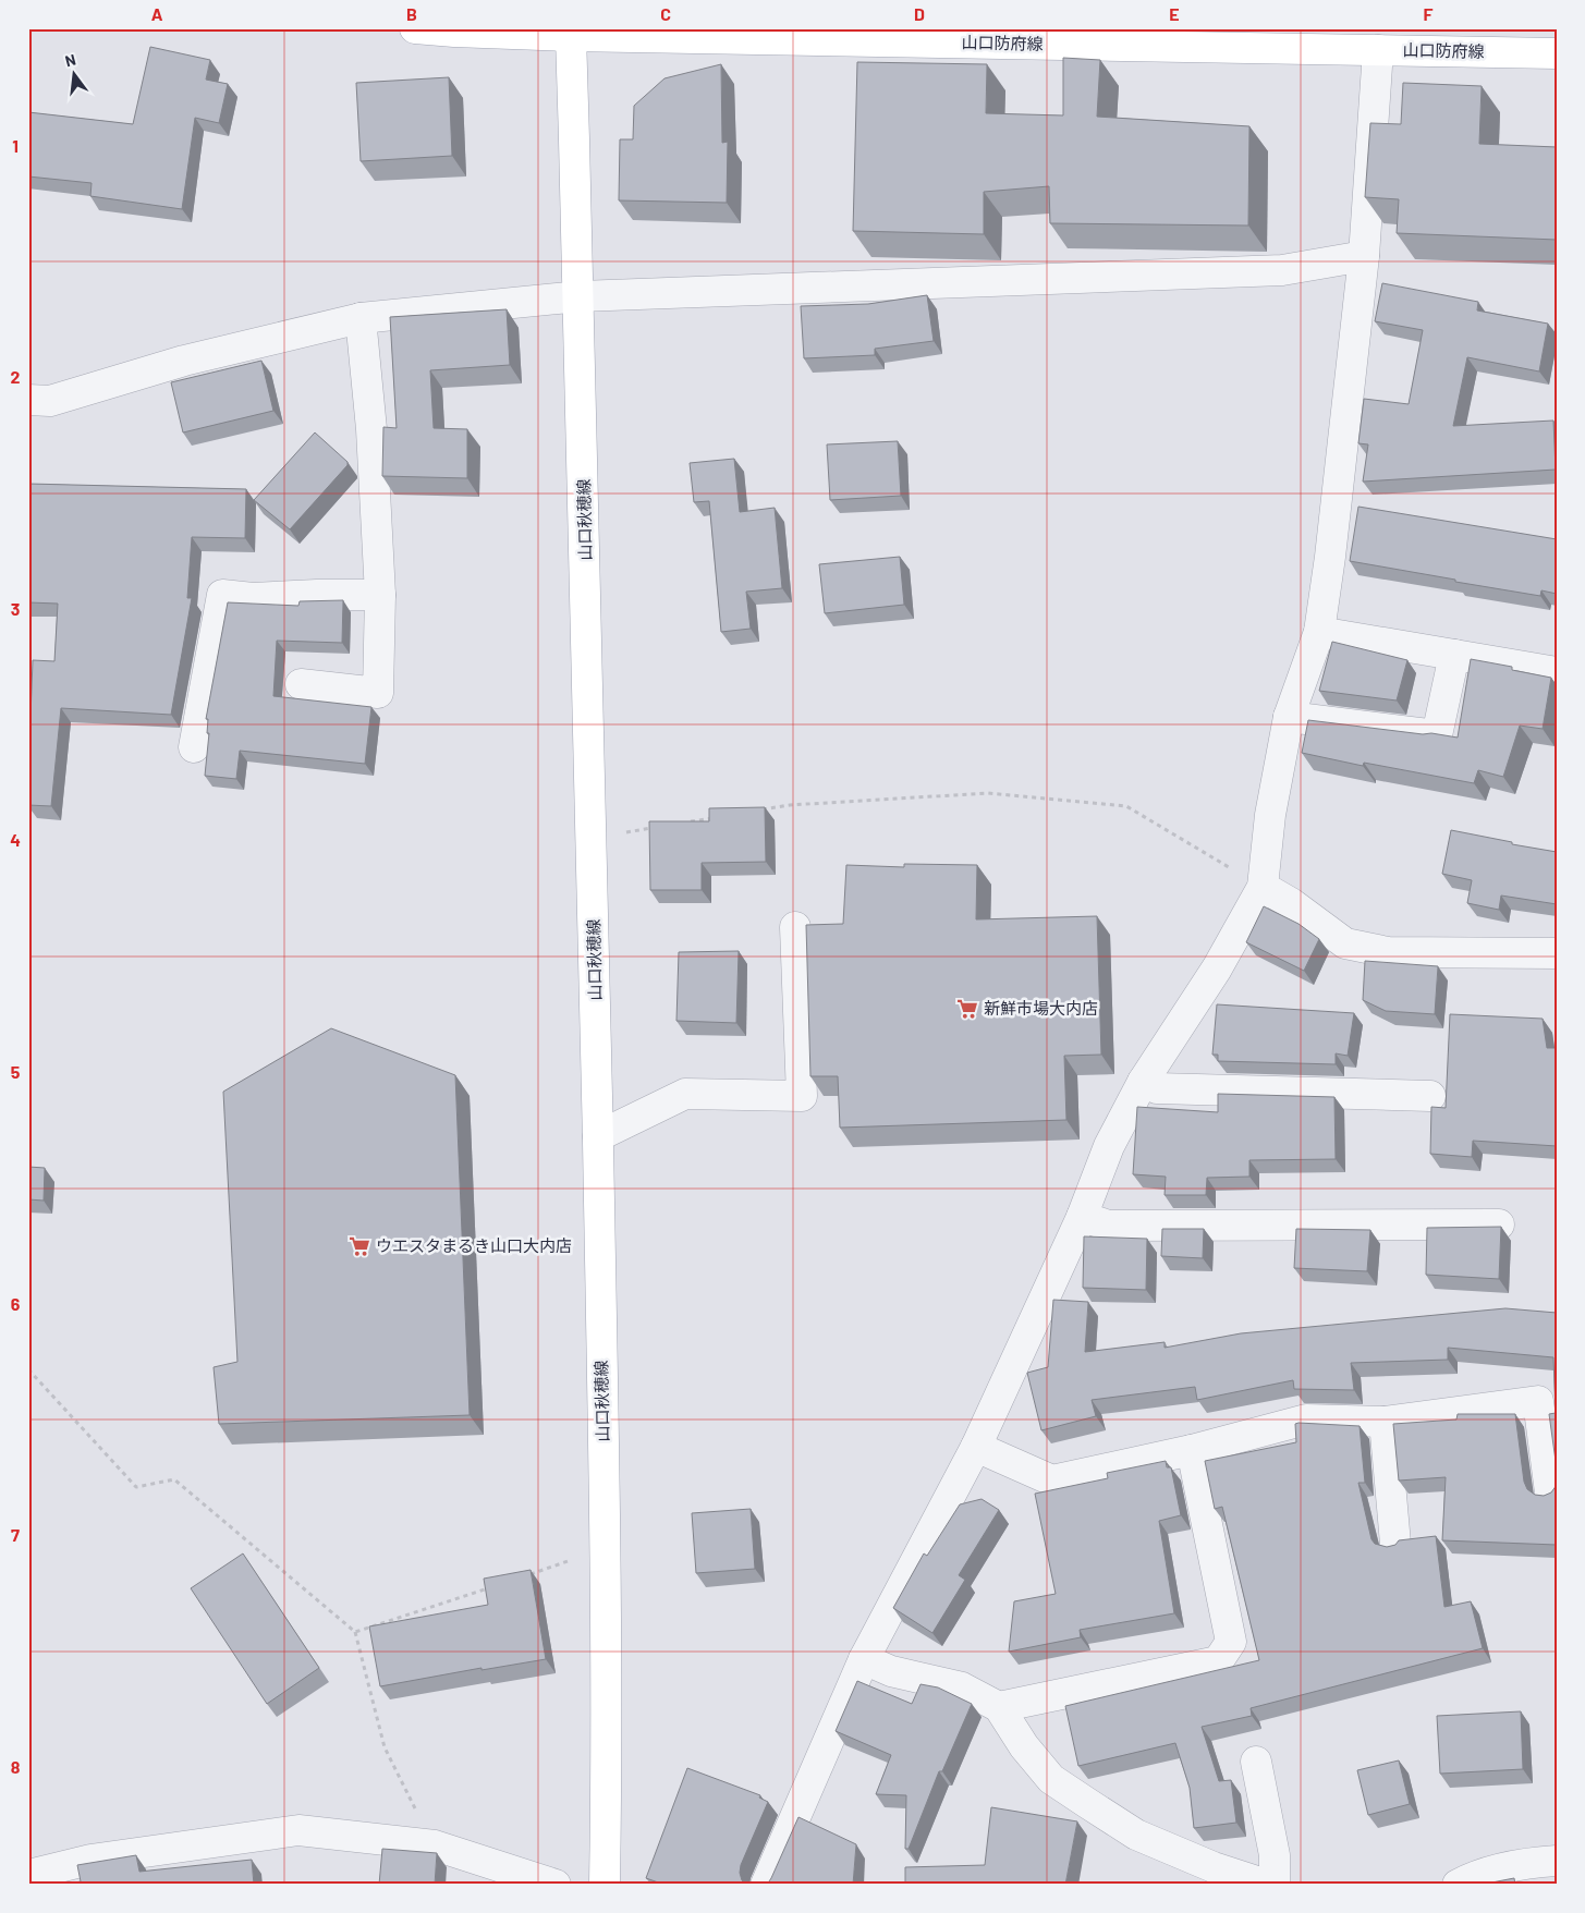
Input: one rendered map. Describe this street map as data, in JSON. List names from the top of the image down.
{
  "streets": {
    "main road": ["山口防府線", "山口秋穂線"]
  },
  "crossings": [
    ["山口防府線", "山口秋穂線"]
  ],
  "places": {
    "supermarket": ["新鮮市場大内店", "ウエスタまるき山口大内店"]
  },
  "north": "top",
  "grid": {
    "columns": [
      "A",
      "B",
      "C",
      "D",
      "E",
      "F"
    ],
    "rows": [
      "1",
      "2",
      "3",
      "4",
      "5",
      "6",
      "7",
      "8"
    ]
  }
}
